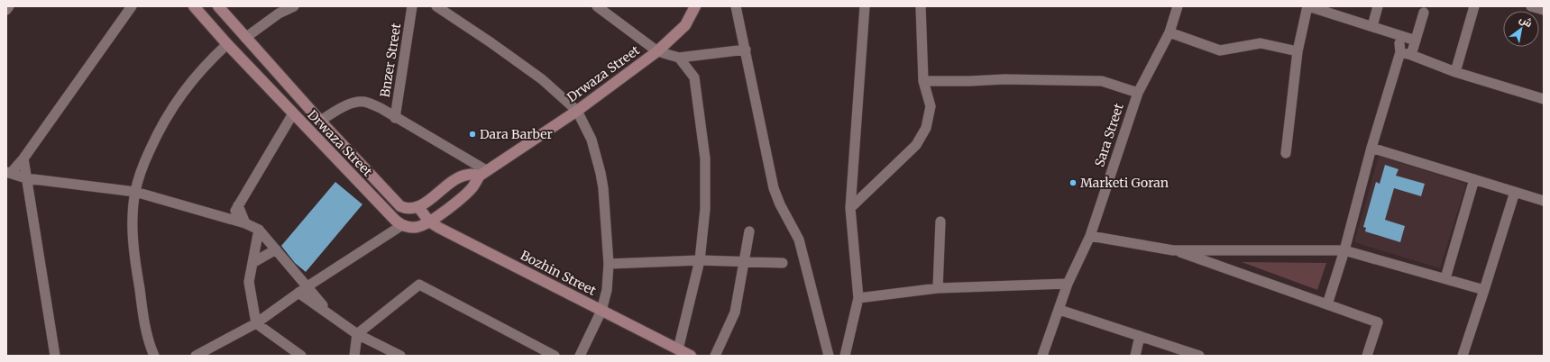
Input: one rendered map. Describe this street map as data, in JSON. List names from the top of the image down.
{
  "streets": {
    "street": [
      "Bnzer Street",
      "Drwaza Street",
      "Sara Street",
      "Bozhin Street"
    ]
  },
  "crossings": [
    ["Drwaza Street", "Bozhin Street"]
  ],
  "places": ["Dara Barber", "Marketi Goran"],
  "north": "top right"
}
